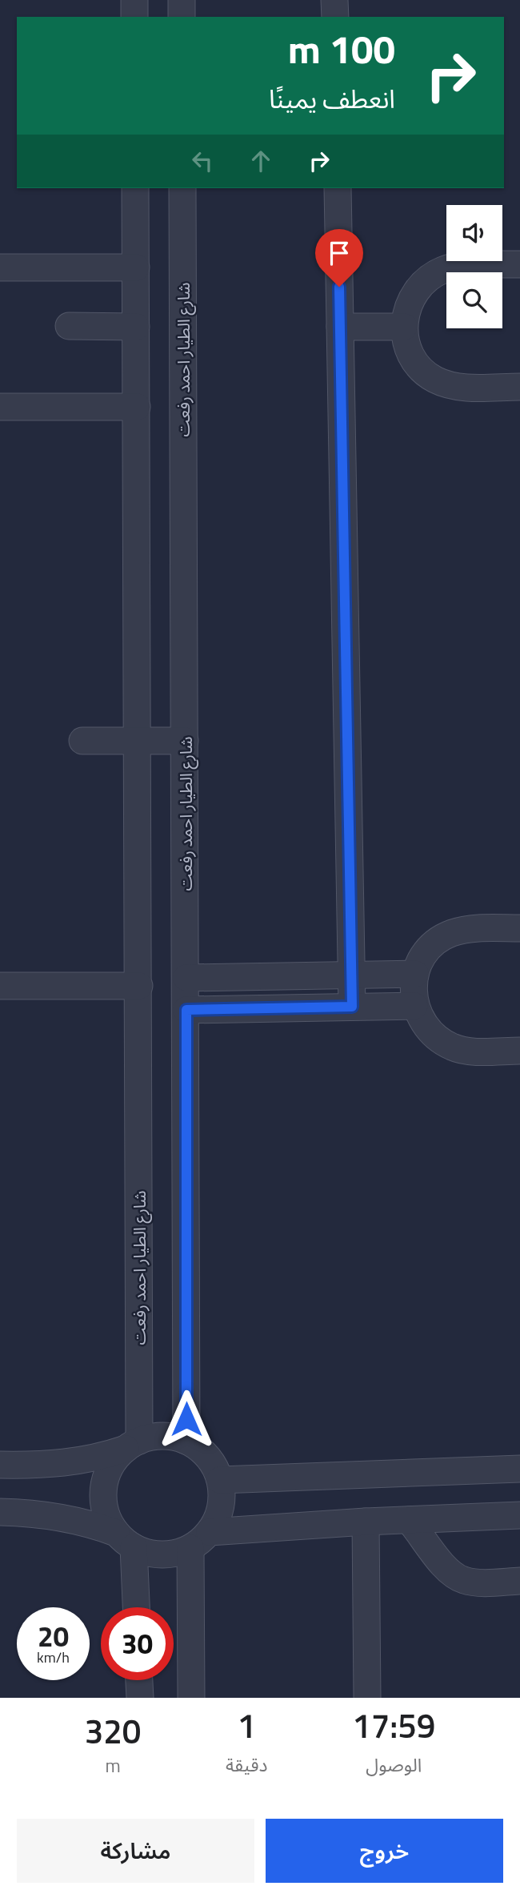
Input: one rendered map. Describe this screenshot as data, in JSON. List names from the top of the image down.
{
  "streets": {
    "street": ["شارع الطيار احمد رفعت"]
  },
  "page": {
    "turn": ["100 m", "انعطف يمينًا"],
    "speed": "20 km/h",
    "limit": "30",
    "eta": [
      "17:59",
      "الوصول",
      "1",
      "دقيقة",
      "320",
      "m"
    ],
    "buttons": ["خروج", "مشاركة"]
  }
}
